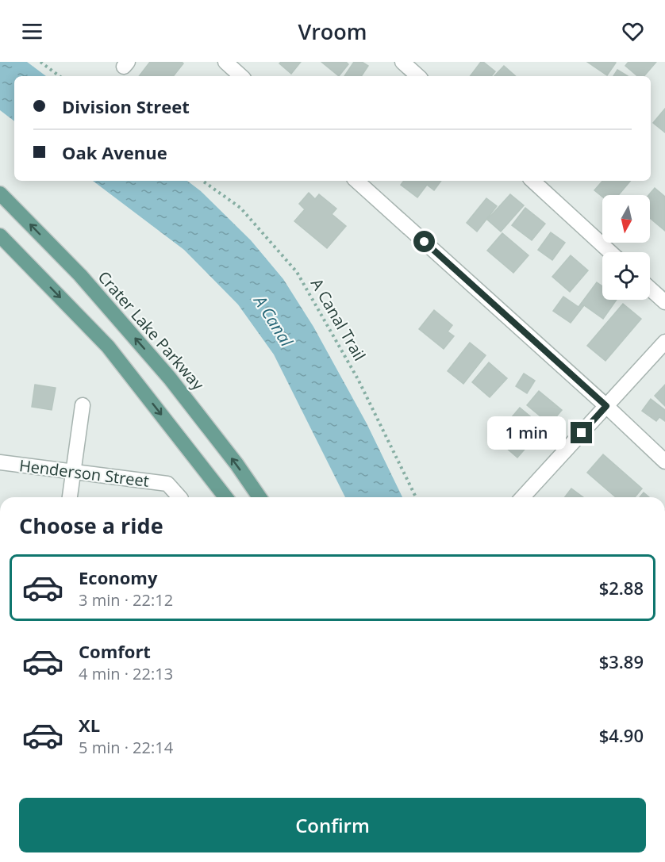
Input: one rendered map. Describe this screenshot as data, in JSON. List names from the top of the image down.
{
  "streets": {
    "main road": ["Crater Lake Parkway"],
    "street": ["Henderson Street"],
    "path": ["A Canal Trail"]
  },
  "water": ["A Canal"],
  "north": "bottom",
  "page": {
    "header": "Vroom",
    "banner": ["Division Street", "Oak Avenue"],
    "bubble": "1 min",
    "heading": "Choose a ride",
    "list": [
      {
        "name": "Economy",
        "note": "3 min · 22:12",
        "value": "$2.88"
      },
      {
        "name": "Comfort",
        "note": "4 min · 22:13",
        "value": "$3.89"
      },
      {
        "name": "XL",
        "note": "5 min · 22:14",
        "value": "$4.90"
      }
    ],
    "buttons": "Confirm"
  }
}
